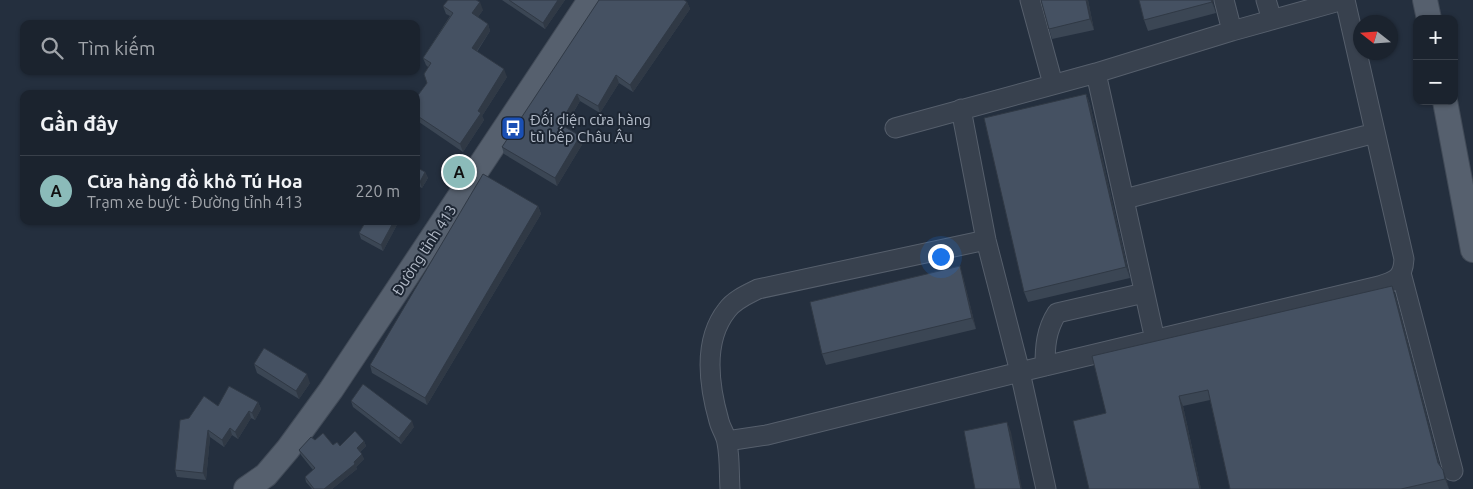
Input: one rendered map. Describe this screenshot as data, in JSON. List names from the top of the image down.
{
  "streets": {
    "main road": ["Đường tỉnh 413"]
  },
  "places": {
    "bus stop": ["Đối diện cửa hàng tủ bếp Châu Âu"]
  },
  "north": "left",
  "page": {
    "map_buttons": ["+", "−"],
    "search": "Tìm kiếm",
    "heading": "Gần đây",
    "pins": "A",
    "list": [
      {
        "mark": "A",
        "name": "Cửa hàng đồ khô Tú Hoa",
        "note": "Trạm xe buýt · Đường tỉnh 413",
        "value": "220 m"
      }
    ]
  }
}
